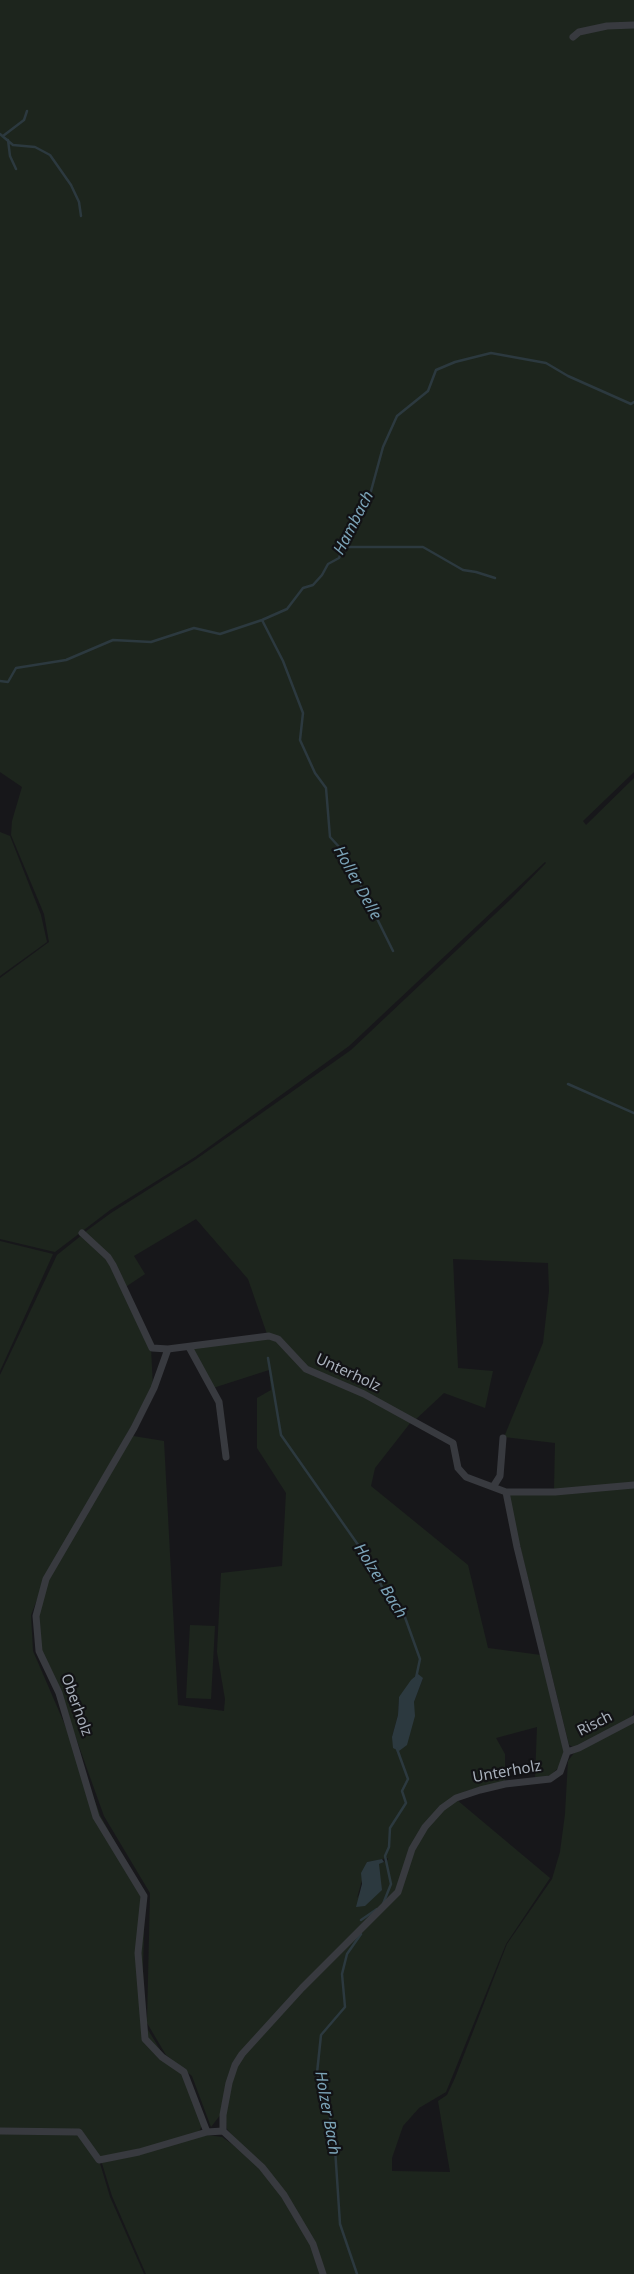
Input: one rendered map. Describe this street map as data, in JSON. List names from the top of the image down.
{
  "streets": {
    "street": ["Unterholz", "Oberholz", "Risch"]
  },
  "crossings": [
    ["Unterholz", "Oberholz"],
    ["Unterholz", "Risch"]
  ],
  "water": ["Hambach", "Holler Delle", "Holzer Bach"]
}
